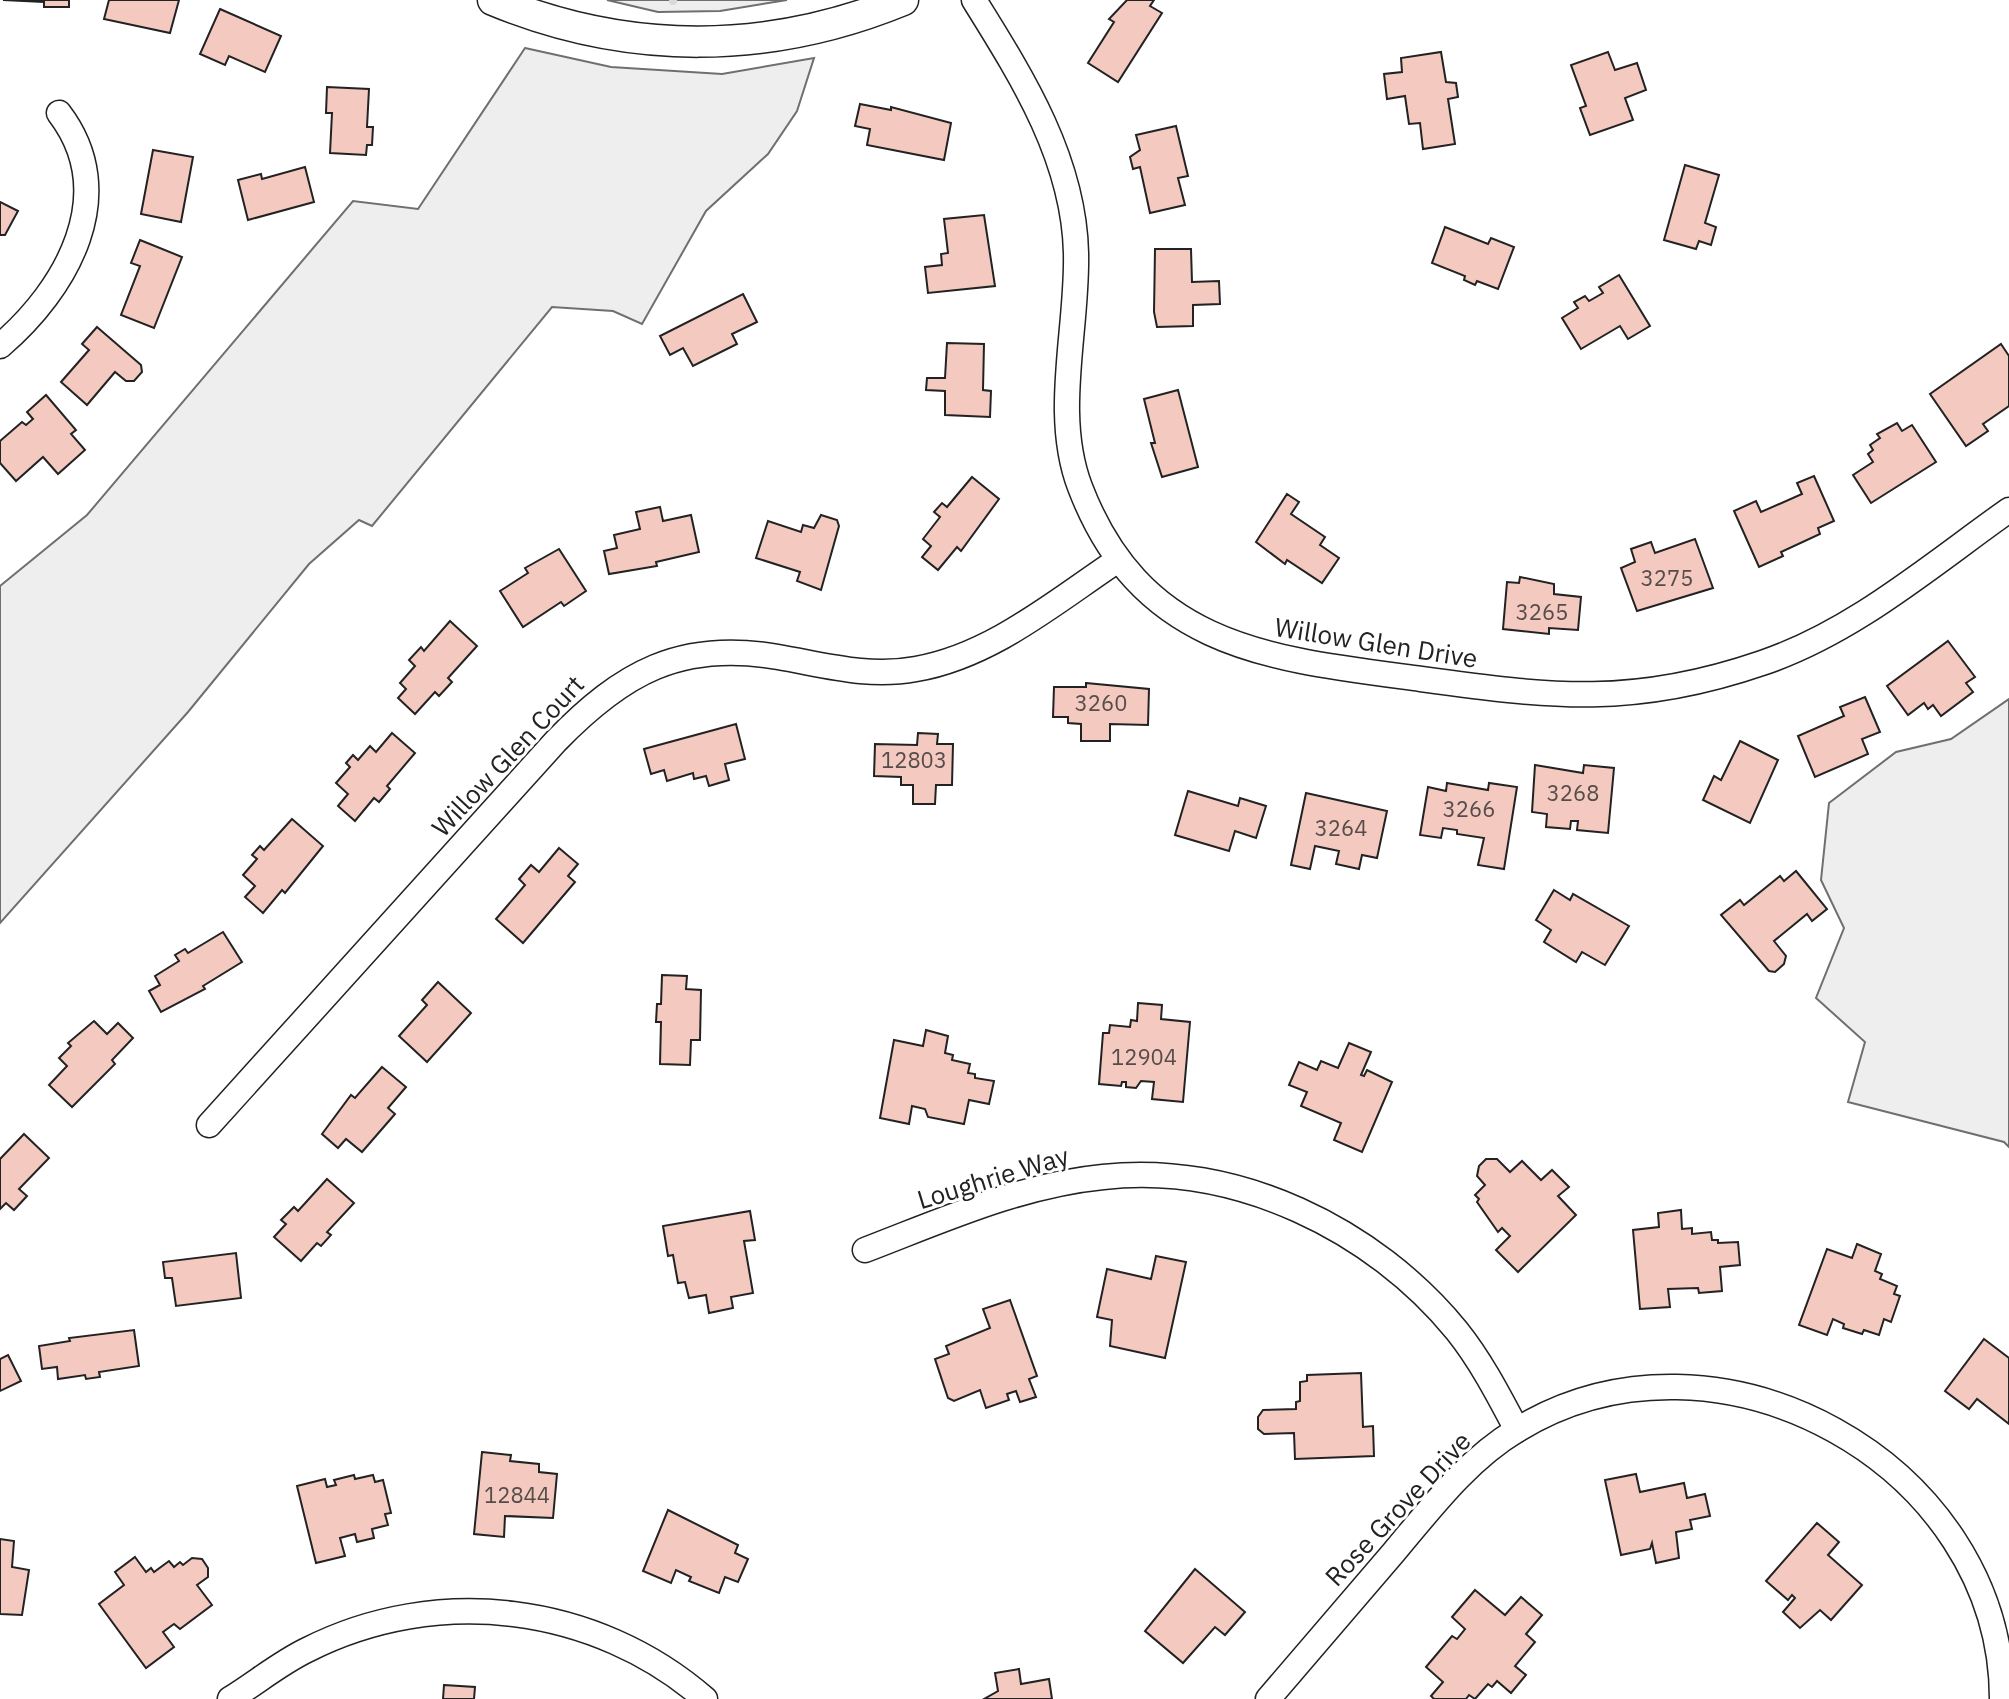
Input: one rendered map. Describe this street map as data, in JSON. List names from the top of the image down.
{
  "streets": {
    "street": [
      "Willow Glen Drive",
      "Willow Glen Court",
      "Loughrie Way",
      "Rose Grove Drive"
    ]
  },
  "crossings": [
    ["Willow Glen Drive", "Willow Glen Court"],
    ["Loughrie Way", "Rose Grove Drive"]
  ],
  "house_numbers": [
    "3275",
    "3265",
    "3260",
    "12803",
    "3268",
    "3266",
    "3264",
    "12904",
    "12844"
  ]
}
